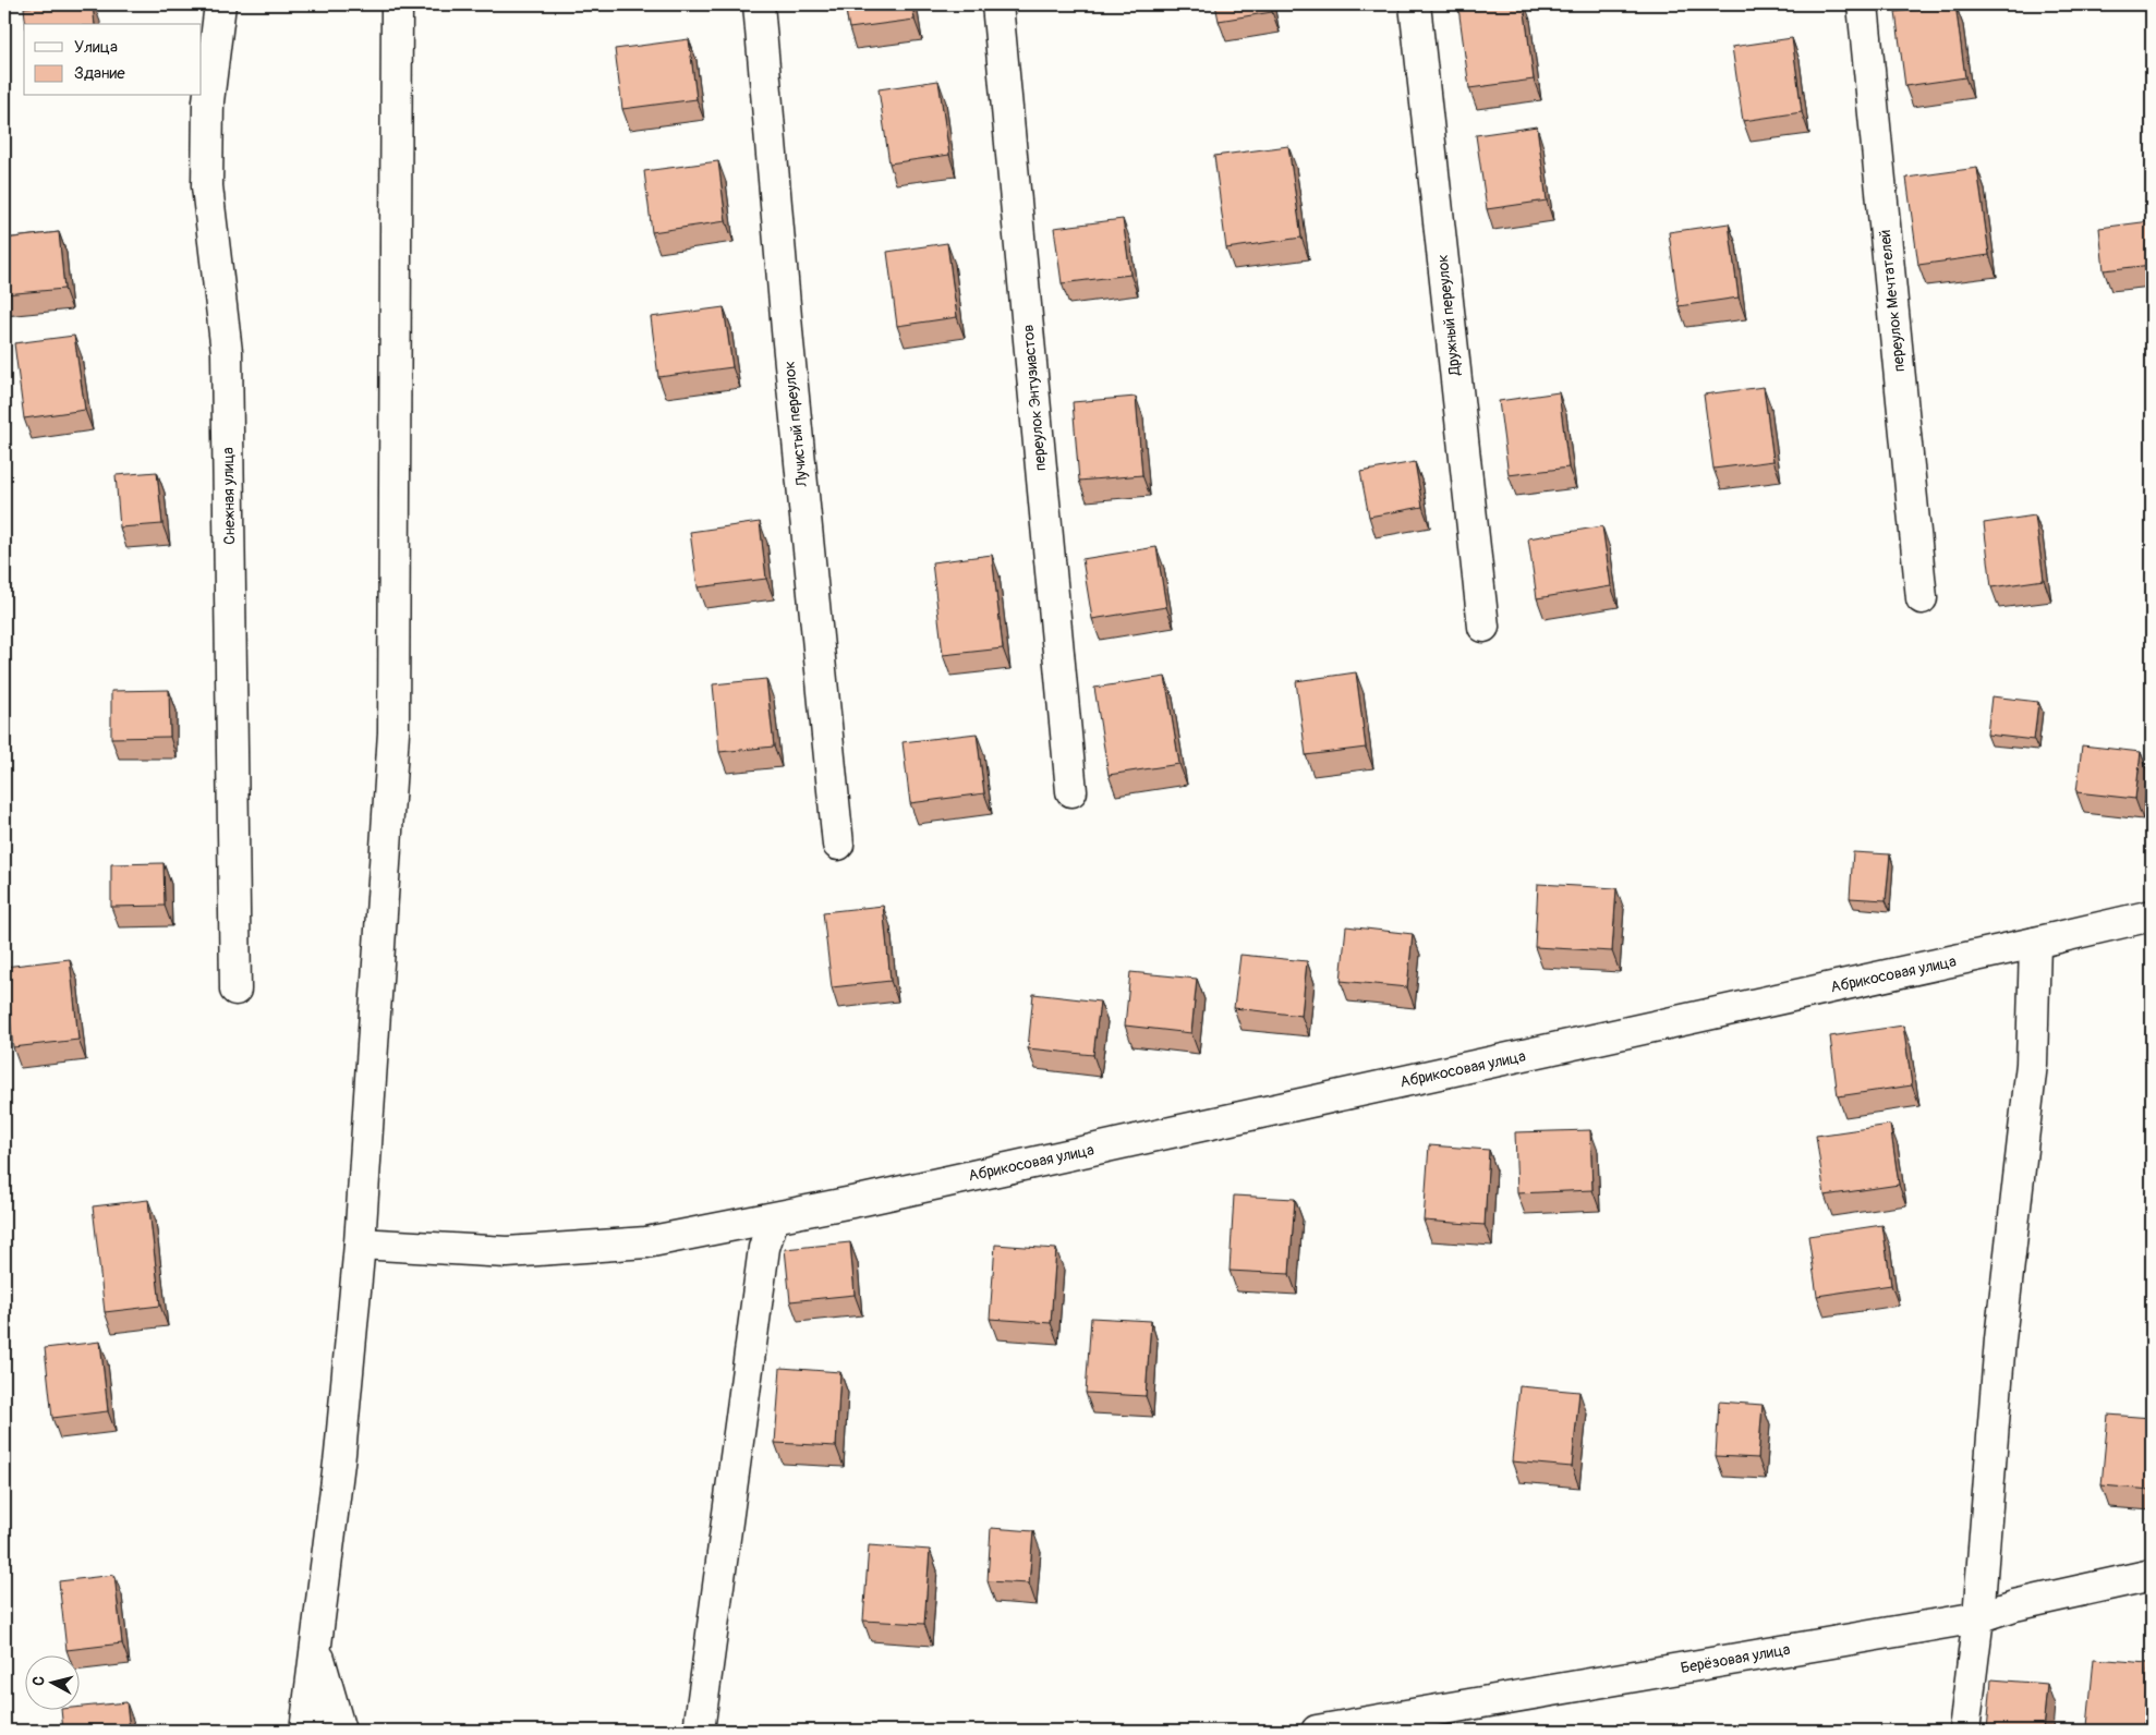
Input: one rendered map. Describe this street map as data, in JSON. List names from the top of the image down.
{
  "streets": {
    "street": [
      "переулок Мечтателей",
      "Дружный переулок",
      "переулок Энтузиастов",
      "Лучистый переулок",
      "Снежная улица",
      "Абрикосовая улица",
      "Берёзовая улица"
    ]
  },
  "legend": ["Улица", "Здание"],
  "north": "left"
}
